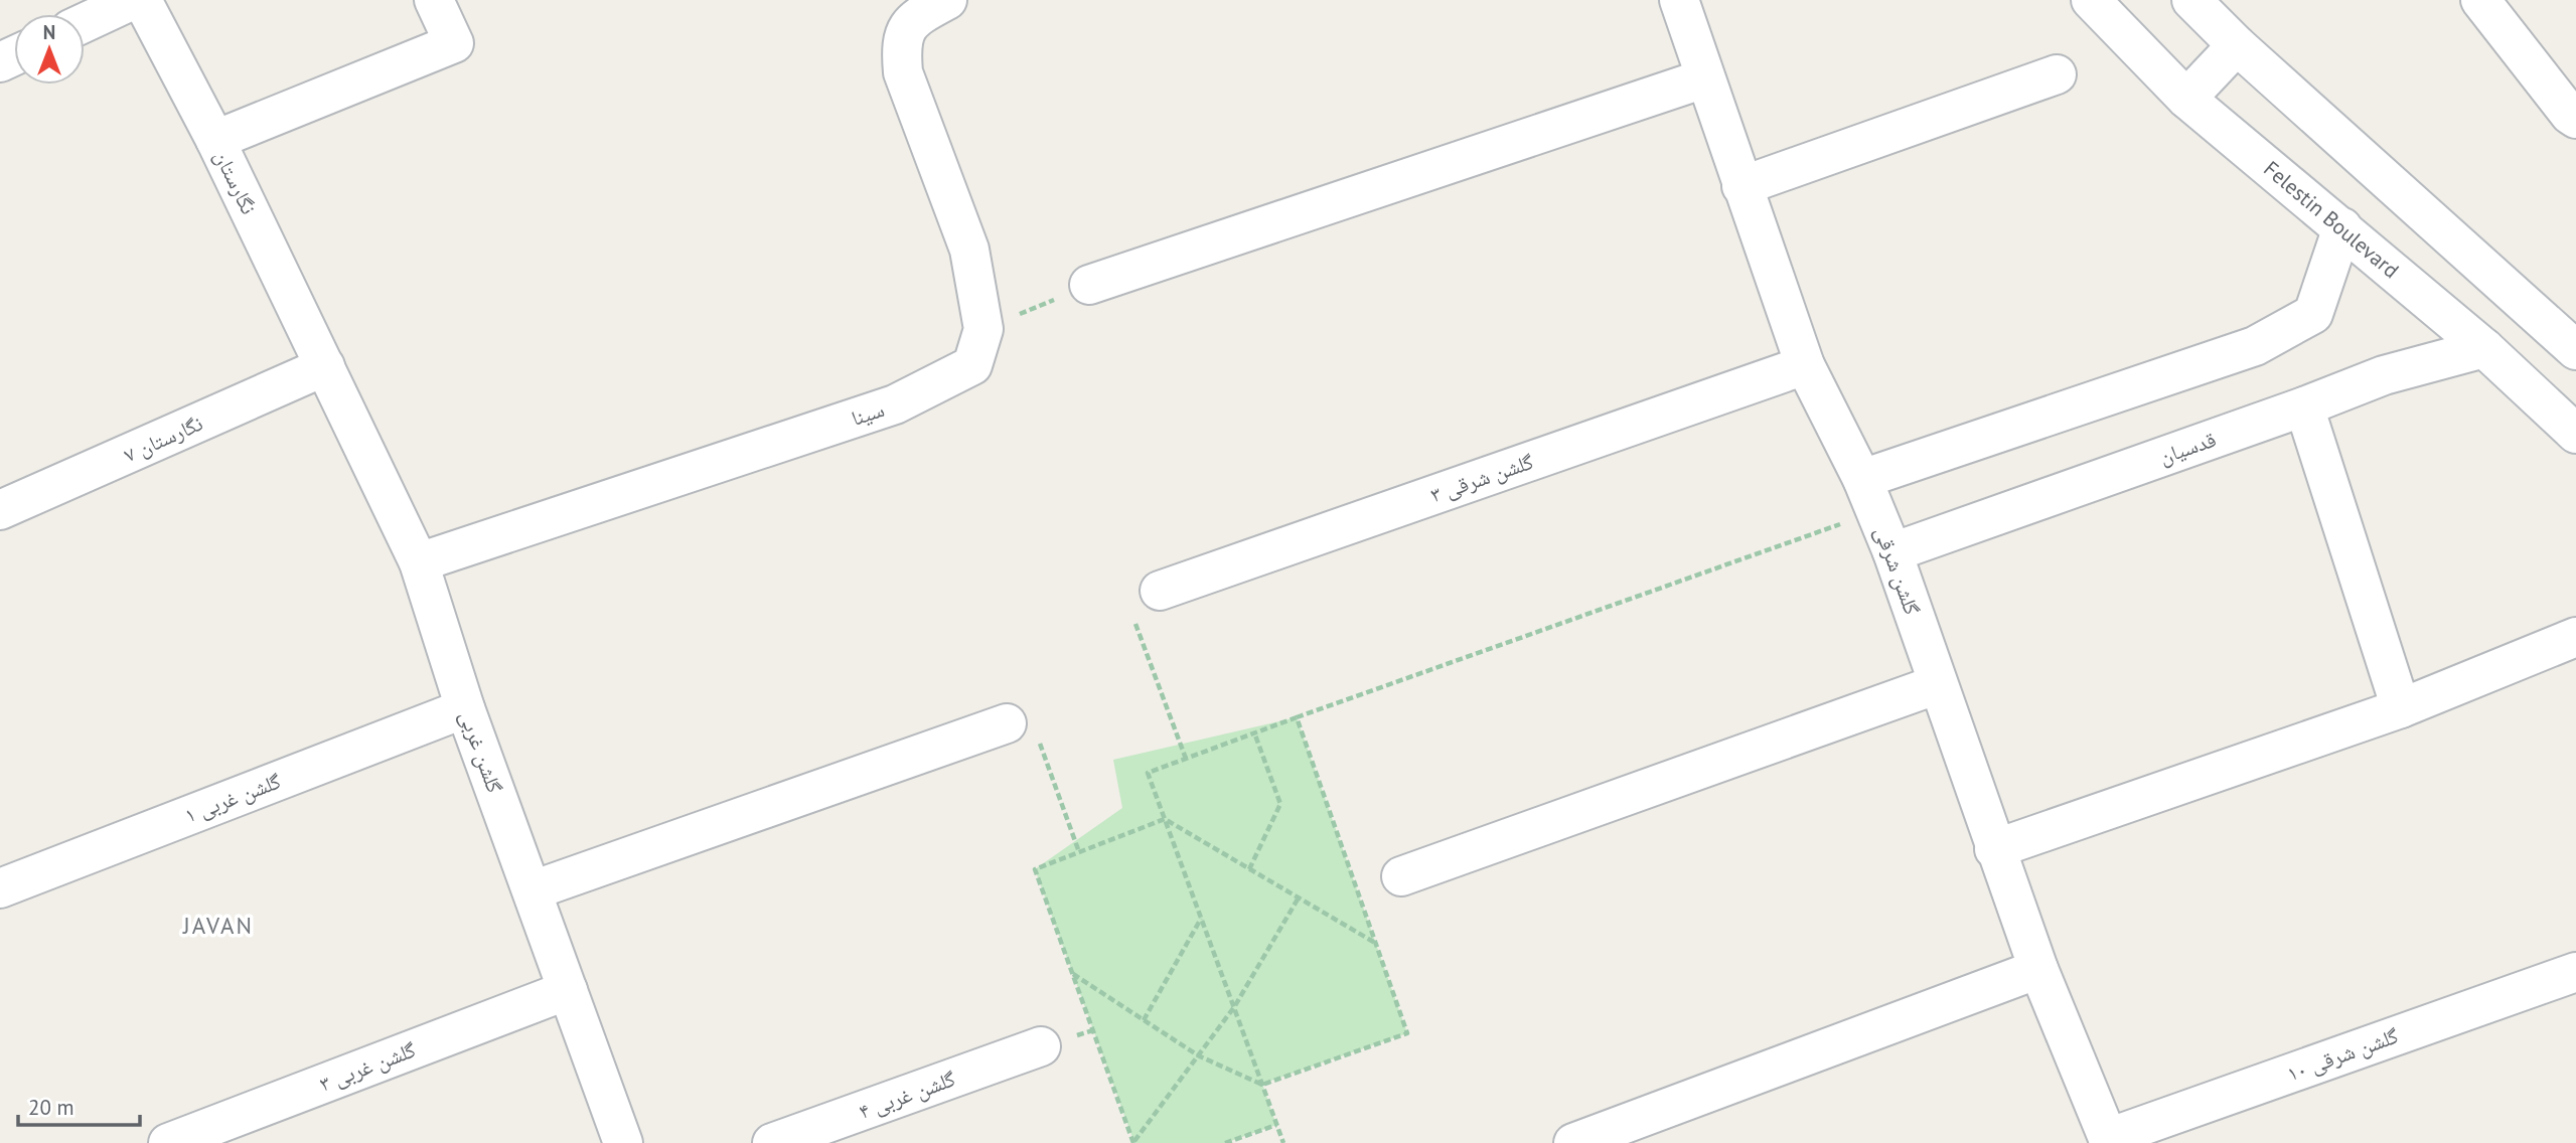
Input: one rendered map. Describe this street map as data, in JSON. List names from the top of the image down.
{
  "streets": {
    "street": [
      "نگارستان",
      "Felestin Boulevard",
      "سینا",
      "نگارستان ۷",
      "قدسیان",
      "گلشن شرقی ۳",
      "گلشن شرقی",
      "گلشن غربی",
      "گلشن غربی ۱",
      "گلشن شرقی ۱۰",
      "گلشن غربی ۳",
      "گلشن غربی ۴"
    ]
  },
  "crossings": [
    ["نگارستان", "نگارستان ۷"],
    ["نگارستان", "گلشن غربی"],
    ["Felestin Boulevard", "قدسیان"],
    ["سینا", "گلشن غربی"],
    ["نگارستان ۷", "گلشن غربی"],
    ["قدسیان", "گلشن شرقی"],
    ["گلشن شرقی ۳", "گلشن شرقی"],
    ["گلشن شرقی", "گلشن شرقی ۱۰"],
    ["گلشن غربی", "گلشن غربی ۱"],
    ["گلشن غربی", "گلشن غربی ۳"]
  ],
  "districts": ["JAVAN"],
  "scale_bar": "20 m",
  "north": "top"
}
